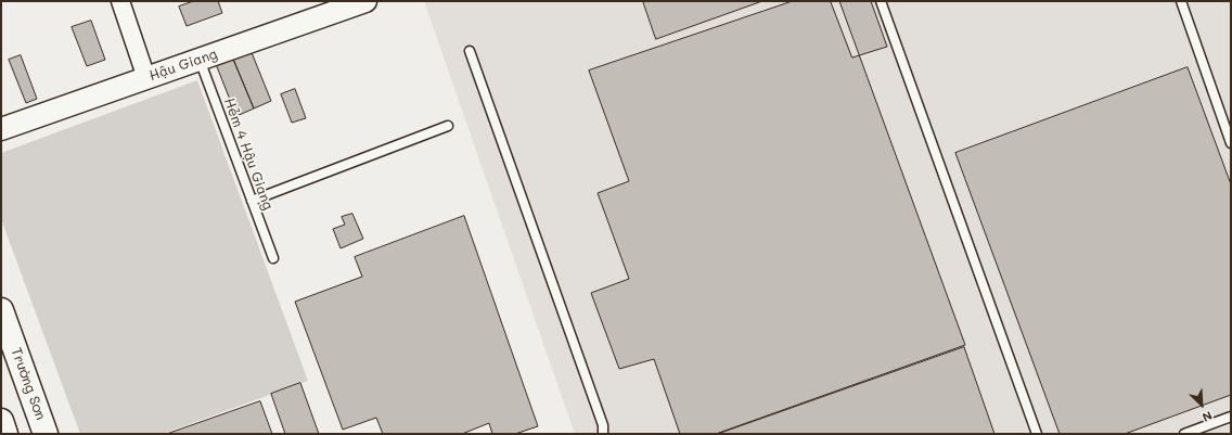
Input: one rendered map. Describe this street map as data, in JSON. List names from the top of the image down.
{
  "streets": {
    "main road": ["Trường Sơn"],
    "street": ["Hậu Giang"],
    "lane": ["Hẻm 4 Hậu Giang"]
  },
  "crossings": [
    ["Hậu Giang", "Hẻm 4 Hậu Giang"]
  ],
  "north": "bottom right"
}
